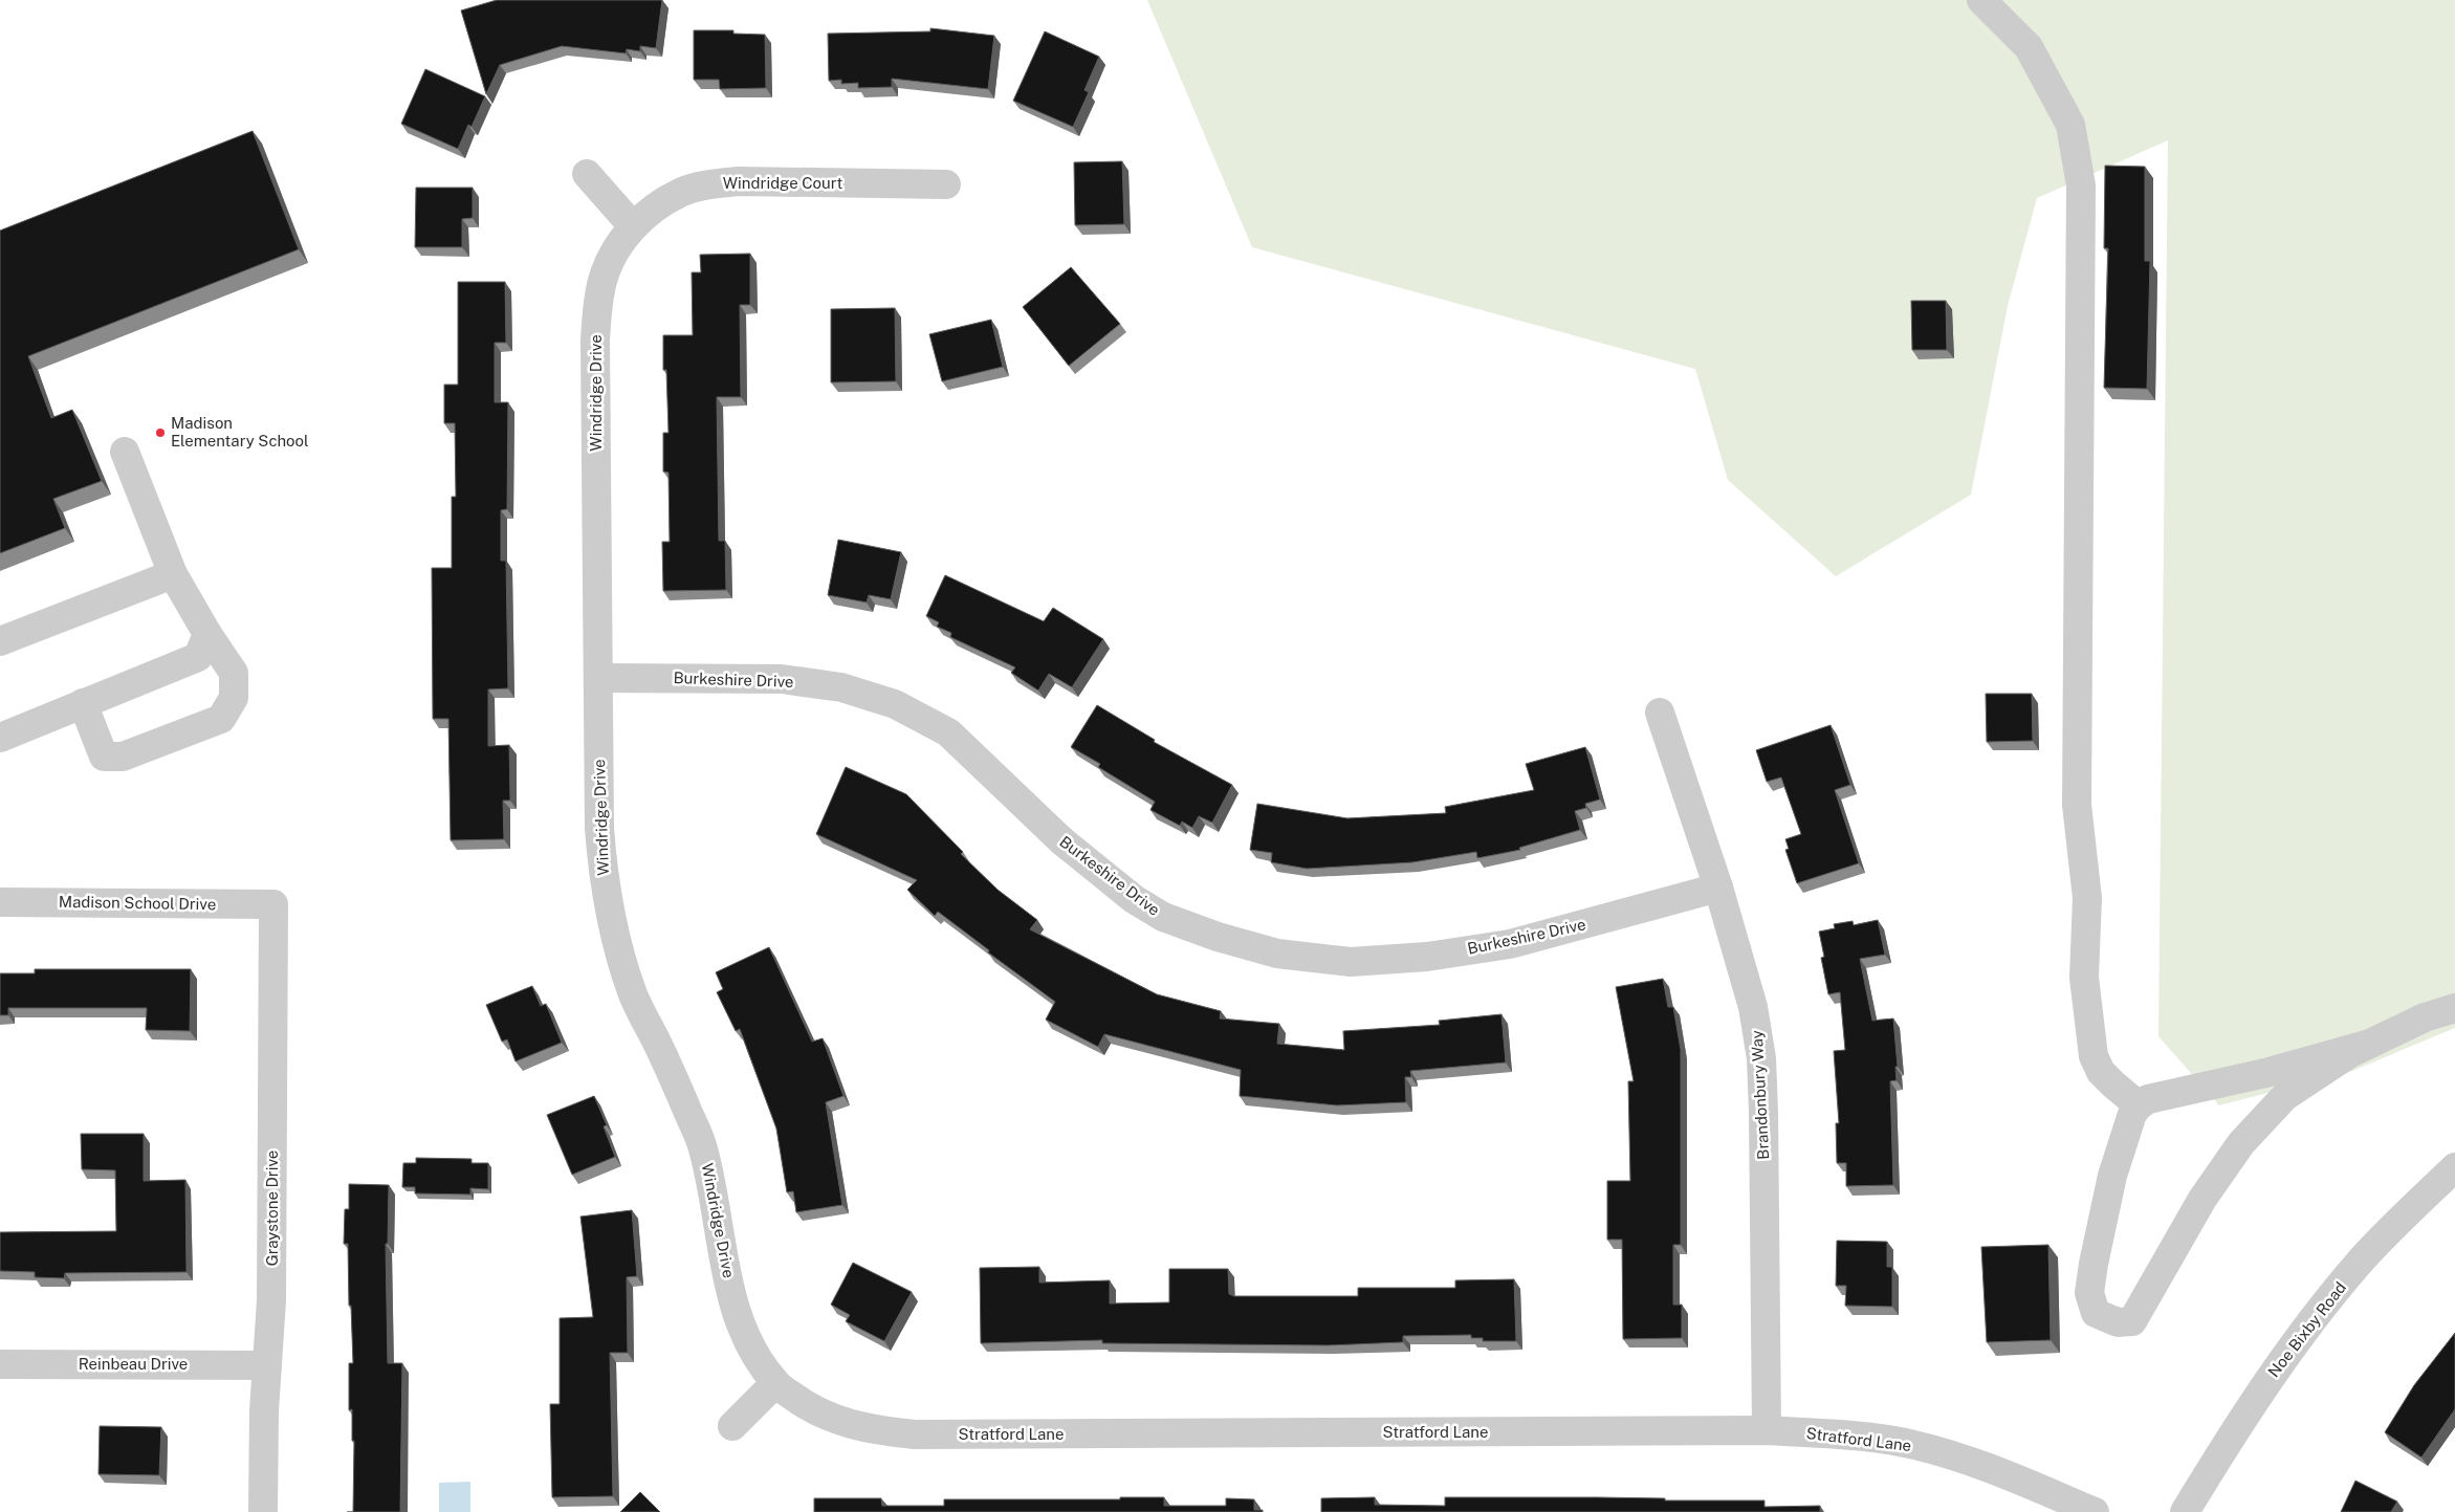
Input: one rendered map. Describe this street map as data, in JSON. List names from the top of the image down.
{
  "streets": {
    "street": [
      "Windridge Court",
      "Windridge Drive",
      "Burkeshire Drive",
      "Madison School Drive",
      "Brandonbury Way",
      "Graystone Drive",
      "Noe Bixby Road",
      "Reinbeau Drive",
      "Stratford Lane"
    ]
  },
  "crossings": [
    ["Windridge Court", "Windridge Drive"],
    ["Windridge Drive", "Burkeshire Drive"],
    ["Windridge Drive", "Stratford Lane"],
    ["Burkeshire Drive", "Brandonbury Way"],
    ["Madison School Drive", "Graystone Drive"],
    ["Brandonbury Way", "Stratford Lane"],
    ["Graystone Drive", "Reinbeau Drive"]
  ],
  "places": ["Madison Elementary School"]
}
